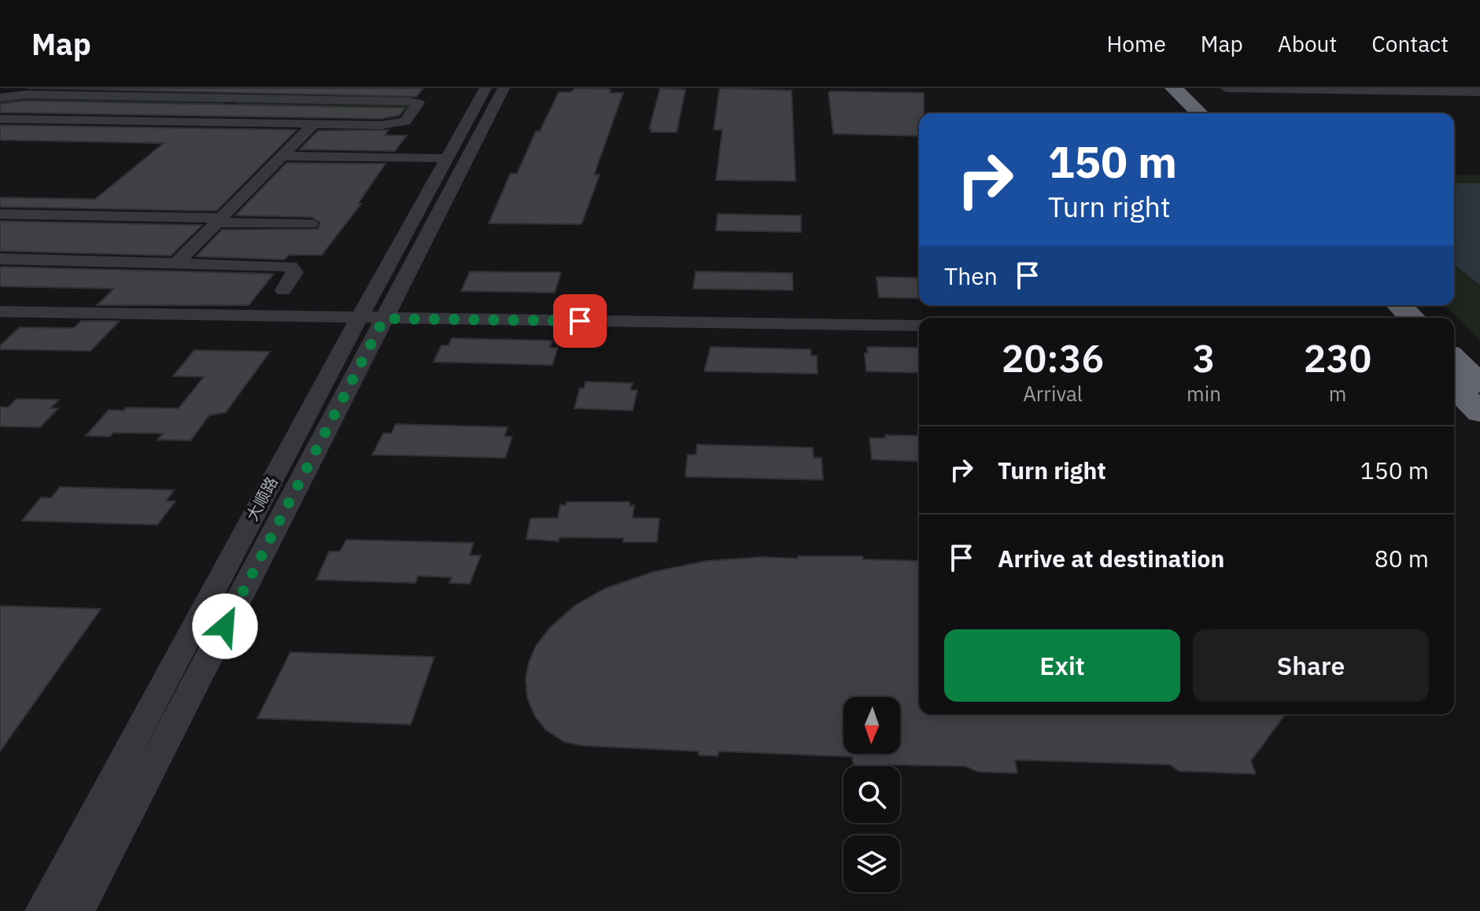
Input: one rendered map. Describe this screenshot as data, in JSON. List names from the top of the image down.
{
  "streets": {
    "street": ["大顺路"]
  },
  "north": "bottom",
  "page": {
    "header": "Map",
    "nav": [
      "Home",
      "Map",
      "About",
      "Contact"
    ],
    "turn": ["150 m", "Turn right"],
    "then": "Then",
    "eta": [
      "20:36",
      "Arrival",
      "3",
      "min",
      "230",
      "m"
    ],
    "list": [
      {
        "name": "Turn right",
        "value": "150 m"
      },
      {
        "name": "Arrive at destination",
        "value": "80 m"
      }
    ],
    "buttons": ["Exit", "Share"]
  }
}
